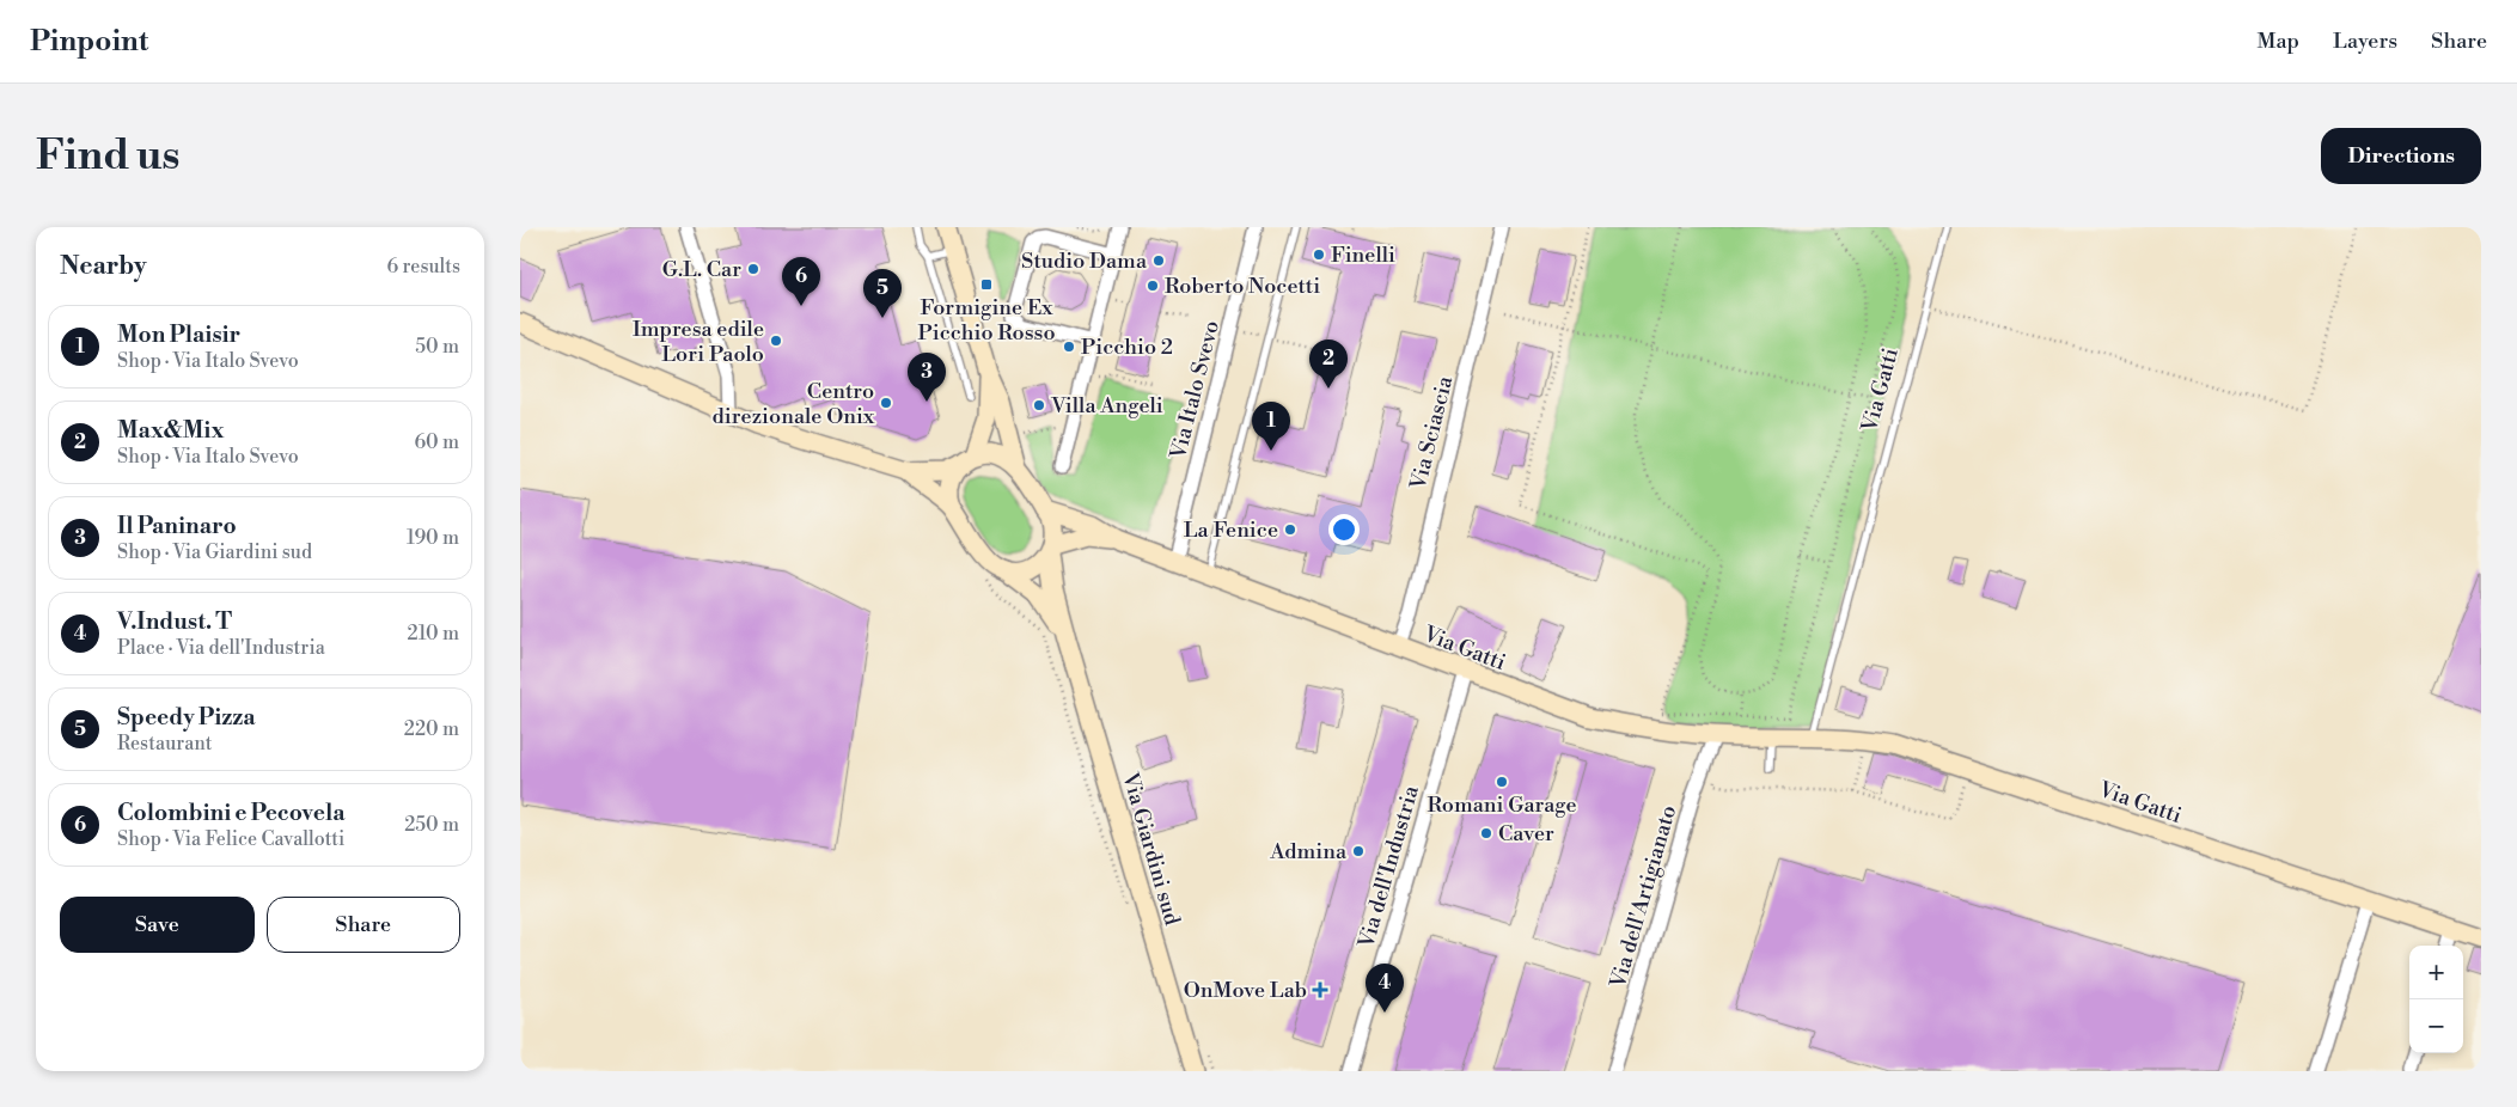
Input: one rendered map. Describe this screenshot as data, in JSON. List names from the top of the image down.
{
  "streets": {
    "main road": ["Via Gatti", "Via Giardini sud"],
    "street": [
      "Via Italo Svevo",
      "Via Sciascia",
      "Via dell'Industria",
      "Via dell'Artigianato"
    ]
  },
  "crossings": [
    ["Via Italo Svevo", "Via Gatti"],
    ["Via Gatti", "Via Sciascia"],
    ["Via Gatti", "Via Giardini sud"],
    ["Via Gatti", "Via dell'Industria"],
    ["Via Gatti", "Via dell'Artigianato"]
  ],
  "places": {
    "other": [
      "Finelli",
      "Studio Dama",
      "G.L. Car",
      "Roberto Nocetti",
      "Impresa edile Lori Paolo",
      "Picchio 2",
      "Centro direzionale Onix",
      "Villa Angeli",
      "La Fenice",
      "Romani Garage",
      "Caver",
      "Admina"
    ],
    "transit": ["Formigine Ex Picchio Rosso"],
    "health": ["OnMove Lab"]
  },
  "page": {
    "header": "Pinpoint",
    "nav": ["Map", "Layers", "Share"],
    "buttons": [
      "Directions",
      ["Save", "Share"]
    ],
    "title": "Find us",
    "heading": ["Nearby", "6 results"],
    "pins": [
      "6",
      "5",
      "2",
      "3",
      "1",
      "4"
    ],
    "list": [
      {
        "mark": "1",
        "name": "Mon Plaisir",
        "note": "Shop · Via Italo Svevo",
        "value": "50 m"
      },
      {
        "mark": "2",
        "name": "Max&Mix",
        "note": "Shop · Via Italo Svevo",
        "value": "60 m"
      },
      {
        "mark": "3",
        "name": "Il Paninaro",
        "note": "Shop · Via Giardini sud",
        "value": "190 m"
      },
      {
        "mark": "4",
        "name": "V.Indust. T",
        "note": "Place · Via dell'Industria",
        "value": "210 m"
      },
      {
        "mark": "5",
        "name": "Speedy Pizza",
        "note": "Restaurant",
        "value": "220 m"
      },
      {
        "mark": "6",
        "name": "Colombini e Pecovela",
        "note": "Shop · Via Felice Cavallotti",
        "value": "250 m"
      }
    ],
    "map_buttons": ["+", "−"]
  }
}
